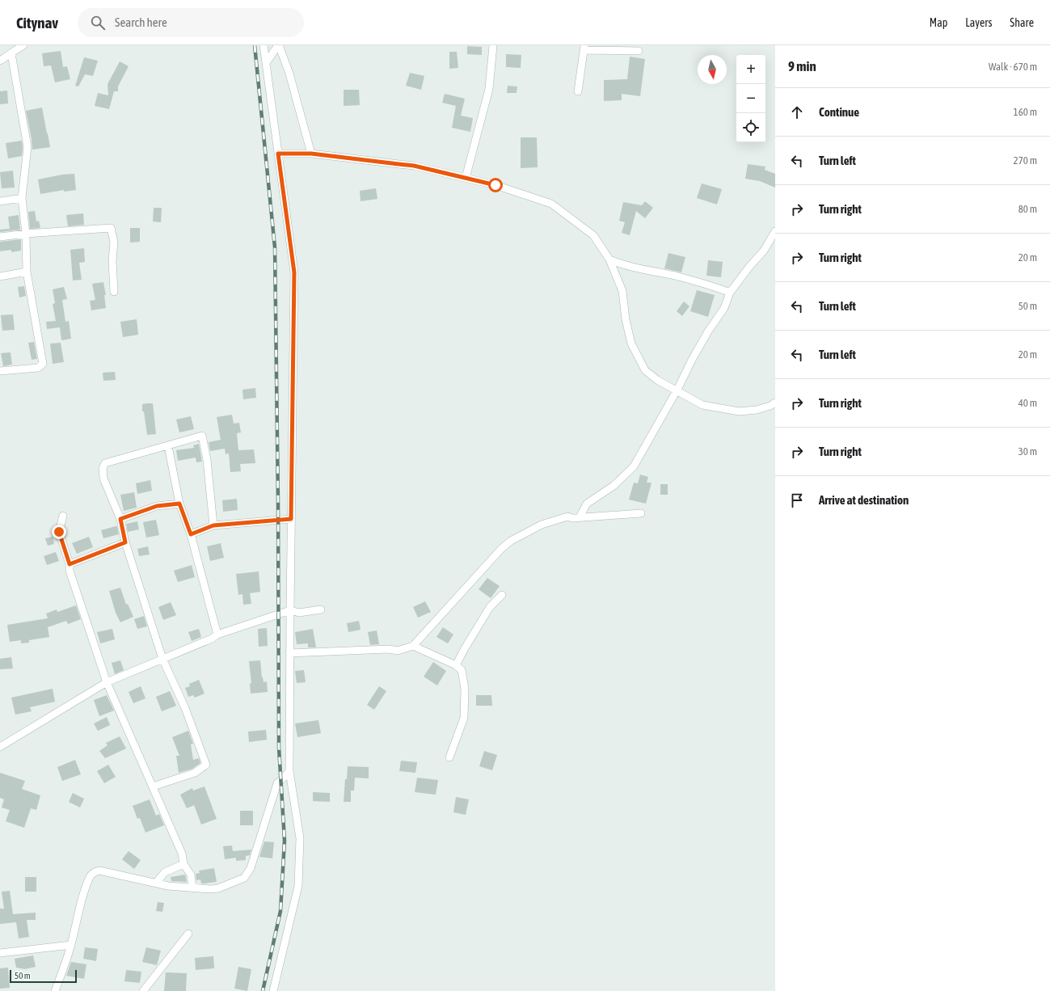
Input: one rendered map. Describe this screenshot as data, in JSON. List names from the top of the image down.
{
  "scale_bar": "50 m",
  "north": "bottom",
  "page": {
    "header": "Citynav",
    "search": "Search here",
    "nav": ["Map", "Layers", "Share"],
    "heading": ["9 min", "Walk · 670 m"],
    "map_buttons": ["+", "−"],
    "list": [
      ["Continue", "160 m"],
      ["Turn left", "270 m"],
      ["Turn right", "80 m"],
      ["Turn right", "20 m"],
      ["Turn left", "50 m"],
      ["Turn left", "20 m"],
      ["Turn right", "40 m"],
      ["Turn right", "30 m"],
      "Arrive at destination"
    ],
    "scale": "50 m"
  }
}
